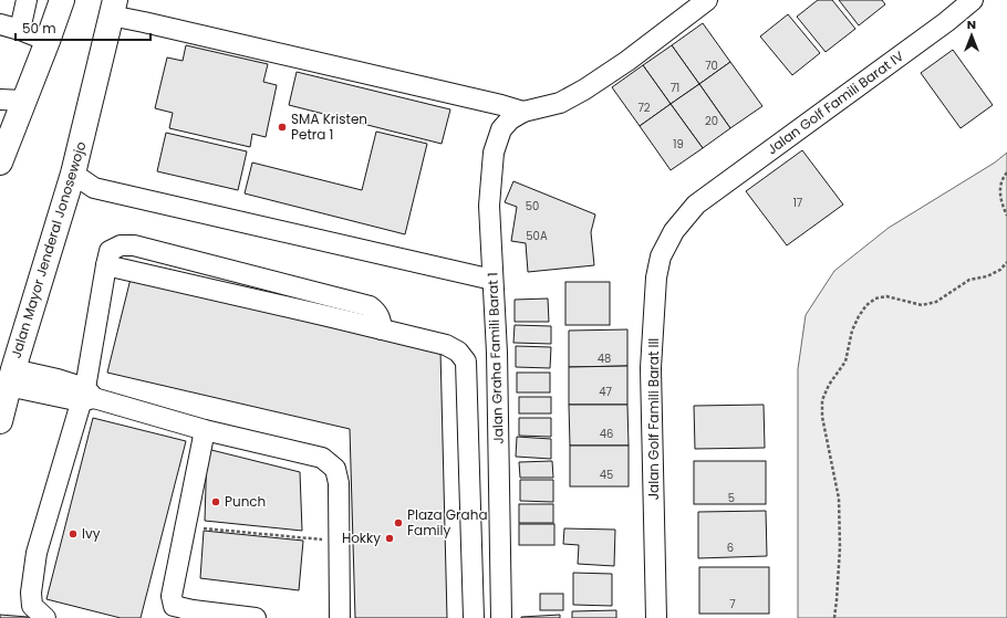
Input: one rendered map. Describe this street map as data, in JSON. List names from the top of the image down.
{
  "streets": {
    "main road": ["Jalan Mayor Jenderal Jonosewojo"],
    "street": ["Jalan Golf Famili Barat IV", "Jalan Graha Famili Barat 1", "Jalan Golf Famili Barat III"]
  },
  "crossings": [
    ["Jalan Golf Famili Barat IV", "Jalan Golf Famili Barat III"]
  ],
  "places": [
    "SMA Kristen Petra 1",
    "Punch",
    "Plaza Graha Family",
    "Ivy",
    "Hokky"
  ],
  "house_numbers": [
    "70",
    "71",
    "72",
    "20",
    "19",
    "17",
    "50",
    "50A",
    "48",
    "47",
    "46",
    "45",
    "5",
    "6",
    "7"
  ],
  "scale_bar": "50 m",
  "north": "top"
}
